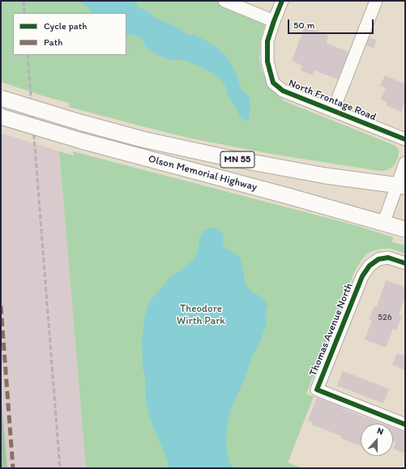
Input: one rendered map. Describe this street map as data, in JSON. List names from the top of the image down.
{
  "streets": {
    "main road": ["MN 55", "Olson Memorial Highway"],
    "street": ["North Frontage Road", "Thomas Avenue North"]
  },
  "parks": ["Theodore Wirth Park"],
  "house_numbers": ["526"],
  "legend": ["Cycle path", "Path"],
  "scale_bar": "50 m",
  "north": "top"
}
